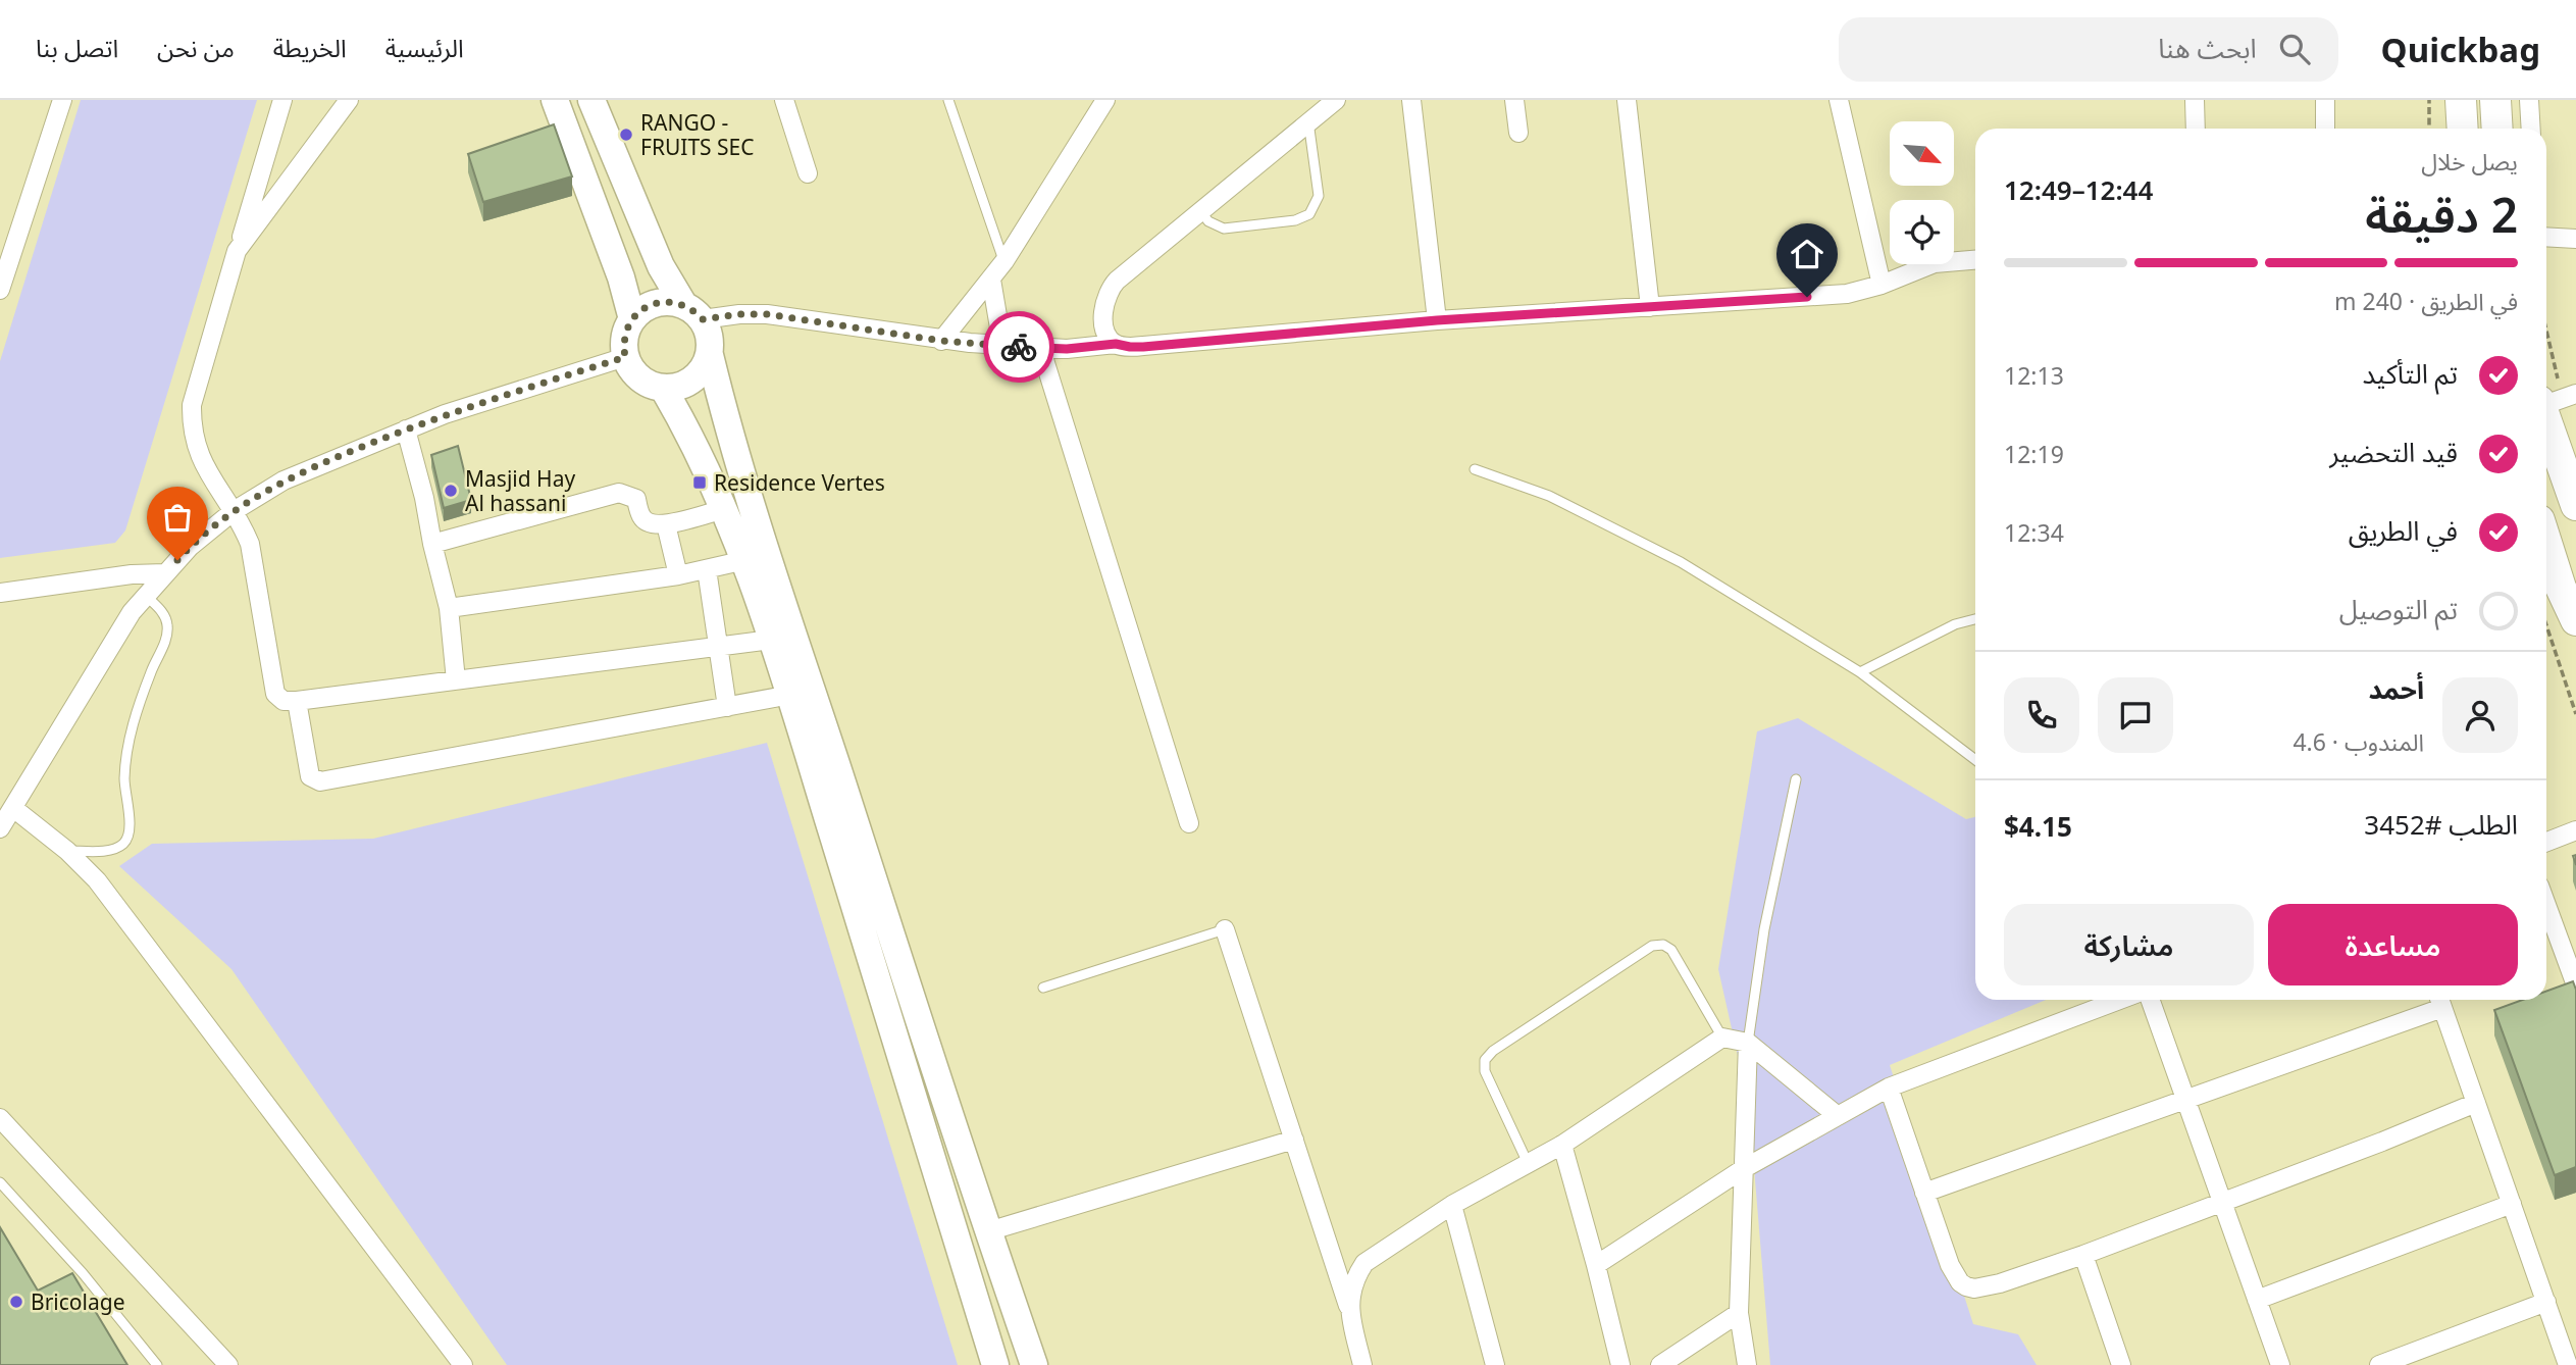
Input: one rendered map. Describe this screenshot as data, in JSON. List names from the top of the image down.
{
  "places": {
    "other": ["RANGO - FRUITS SEC", "Masjid Hay Al hassani", "Bricolage"],
    "transit": ["Residence Vertes"]
  },
  "north": "bottom right",
  "page": {
    "header": "Quickbag",
    "search": "ابحث هنا",
    "nav": [
      "الرئيسية",
      "الخريطة",
      "من نحن",
      "اتصل بنا"
    ],
    "heading": ["2 دقيقة", "يصل خلال", "12:44–12:49"],
    "panel": [
      "أحمد",
      "المندوب · 4.6",
      "الطلب #3452",
      "$4.15"
    ],
    "bar": "في الطريق · 240 m",
    "list": [
      ["تم التأكيد", "12:13"],
      ["قيد التحضير", "12:19"],
      ["في الطريق", "12:34"],
      "تم التوصيل"
    ],
    "buttons": ["مساعدة", "مشاركة"]
  }
}
